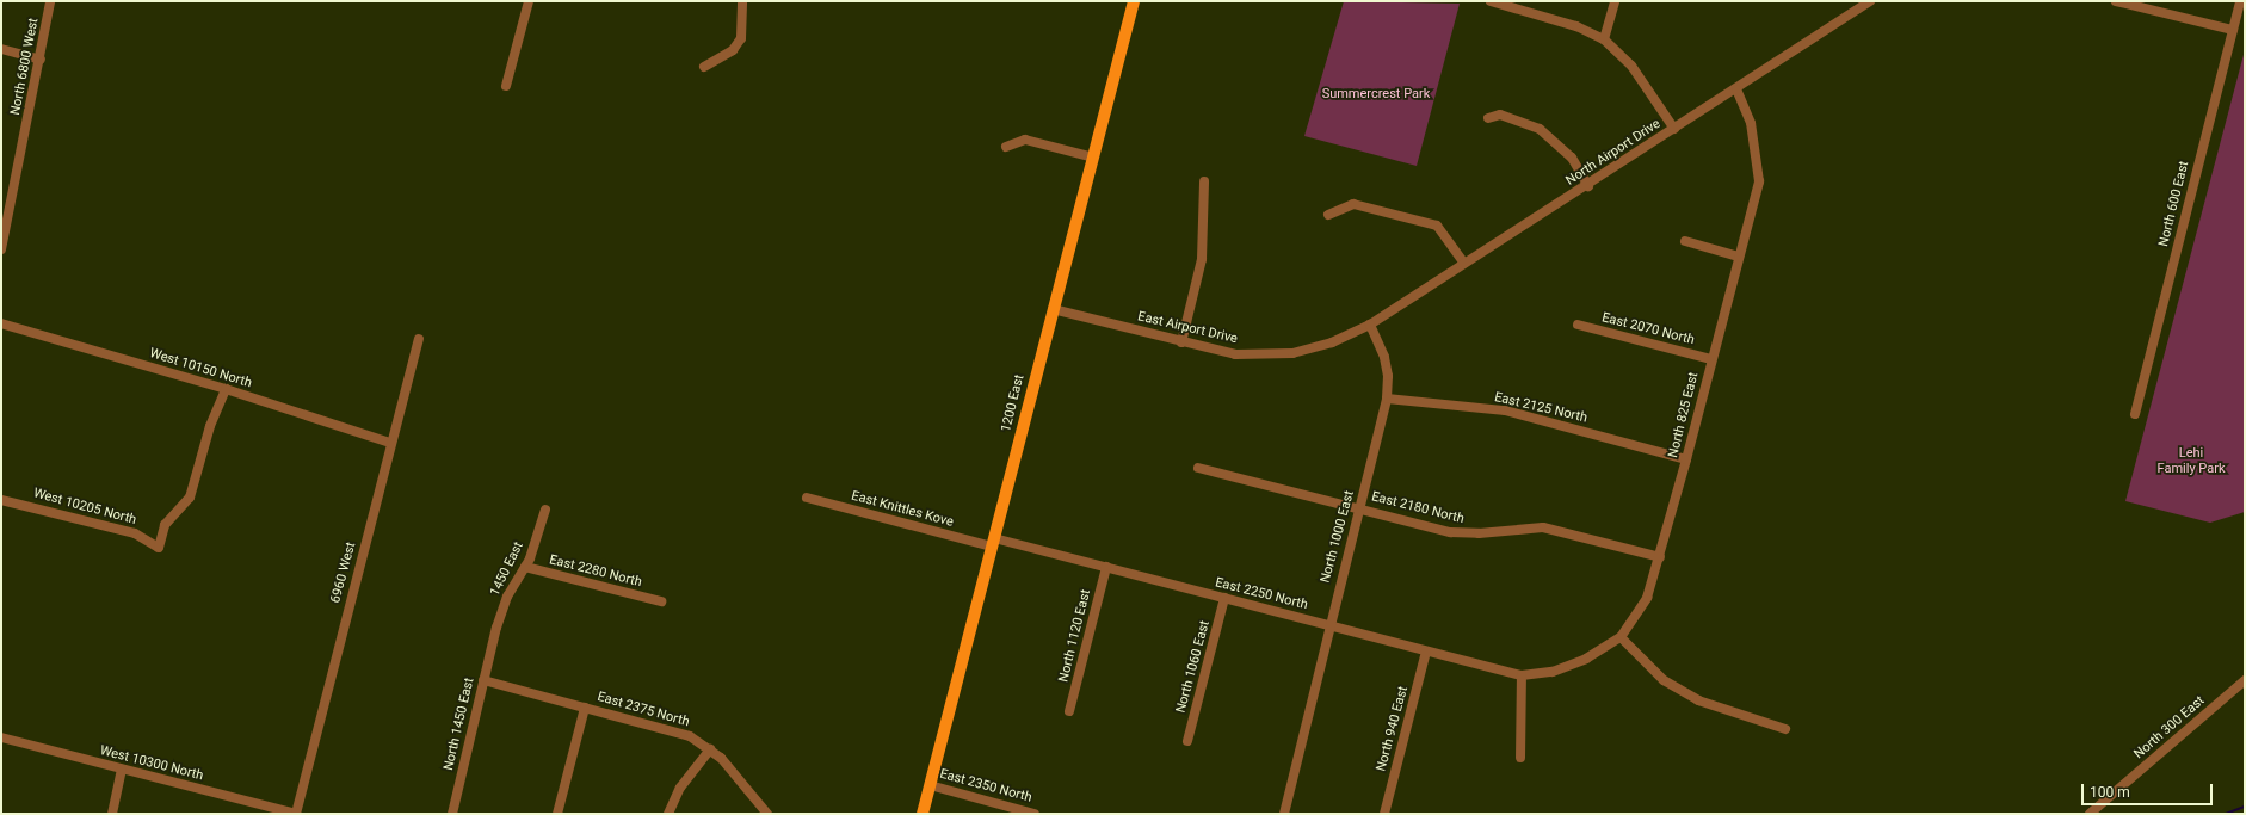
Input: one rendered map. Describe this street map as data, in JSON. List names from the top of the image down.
{
  "streets": {
    "main road": ["1200 East"],
    "street": [
      "North 6800 West",
      "North Airport Drive",
      "North 600 East",
      "East Airport Drive",
      "East 2070 North",
      "West 10150 North",
      "East 2125 North",
      "North 825 East",
      "West 10205 North",
      "East 2180 North",
      "East Knittles Kove",
      "North 1000 East",
      "1450 East",
      "East 2280 North",
      "6960 West",
      "East 2250 North",
      "North 1120 East",
      "North 1060 East",
      "East 2375 North",
      "North 1450 East",
      "North 300 East",
      "North 940 East",
      "West 10300 North",
      "East 2350 North"
    ]
  },
  "crossings": [
    ["North Airport Drive", "East Airport Drive"],
    ["North Airport Drive", "North 825 East"],
    ["North Airport Drive", "North 1000 East"],
    ["East Airport Drive", "1200 East"],
    ["East Airport Drive", "North 1000 East"],
    ["East 2070 North", "North 825 East"],
    ["West 10150 North", "West 10205 North"],
    ["West 10150 North", "6960 West"],
    ["1200 East", "East Knittles Kove"],
    ["1200 East", "East 2250 North"],
    ["1200 East", "East 2350 North"],
    ["East 2125 North", "North 825 East"],
    ["East 2125 North", "North 1000 East"],
    ["North 825 East", "East 2180 North"],
    ["North 825 East", "East 2250 North"],
    ["East 2180 North", "North 1000 East"],
    ["East Knittles Kove", "East 2250 North"],
    ["North 1000 East", "East 2250 North"],
    ["1450 East", "East 2280 North"],
    ["1450 East", "North 1450 East"],
    ["6960 West", "West 10300 North"],
    ["East 2250 North", "North 1120 East"],
    ["East 2250 North", "North 1060 East"],
    ["East 2250 North", "North 940 East"],
    ["East 2375 North", "North 1450 East"]
  ],
  "parks": ["Summercrest Park", "Lehi Family Park"],
  "scale_bar": "100 m"
}
